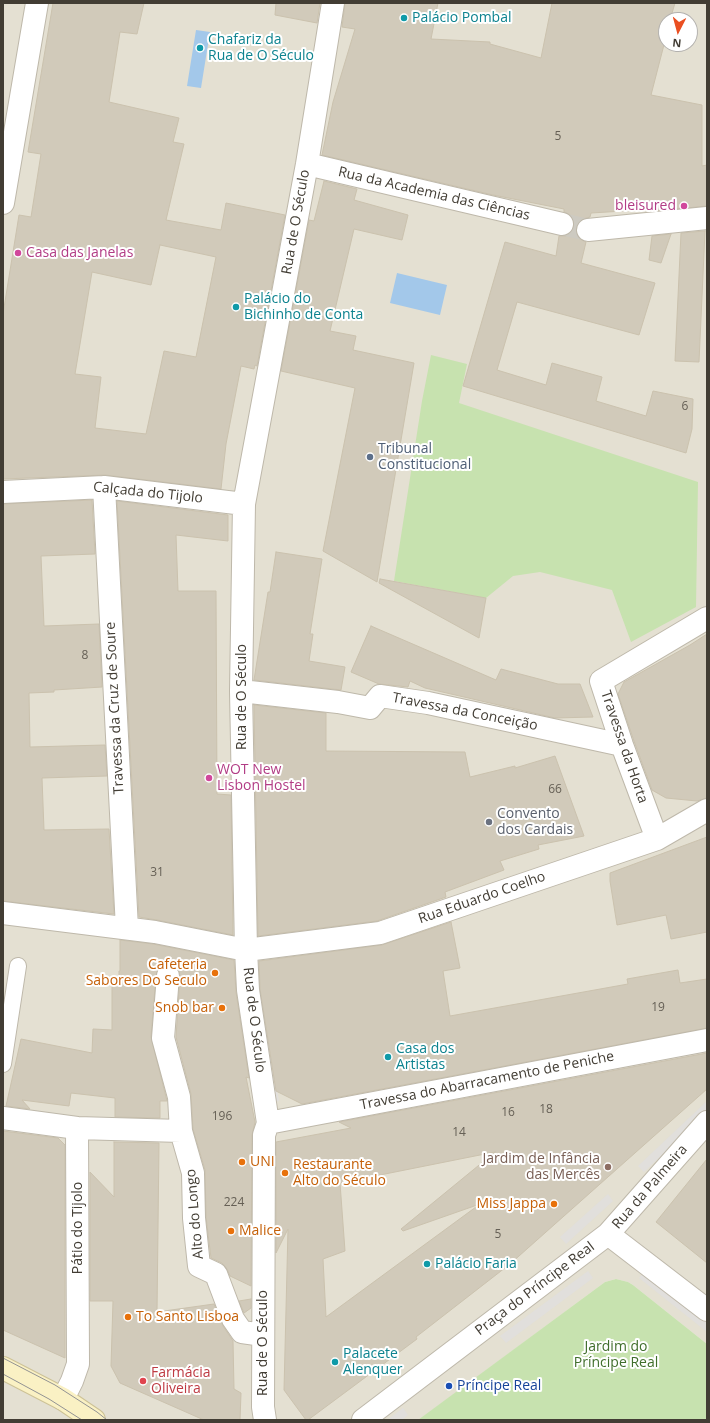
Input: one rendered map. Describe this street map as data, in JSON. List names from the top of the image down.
{
  "streets": {
    "street": [
      "Rua da Academia das Ciências",
      "Rua de O Século",
      "Calçada do Tijolo",
      "Travessa da Cruz de Soure",
      "Travessa da Conceição",
      "Travessa da Horta",
      "Rua Eduardo Coelho",
      "Travessa do Abarracamento de Peniche",
      "Rua da Palmeira",
      "Alto do Longo",
      "Pátio do Tijolo",
      "Praça do Príncipe Real"
    ]
  },
  "crossings": [
    ["Rua da Academia das Ciências", "Rua de O Século"],
    ["Rua de O Século", "Calçada do Tijolo"],
    ["Rua de O Século", "Travessa da Conceição"],
    ["Rua de O Século", "Rua Eduardo Coelho"],
    ["Rua de O Século", "Travessa do Abarracamento de Peniche"],
    ["Rua de O Século", "Alto do Longo"],
    ["Calçada do Tijolo", "Travessa da Cruz de Soure"],
    ["Travessa da Cruz de Soure", "Rua Eduardo Coelho"],
    ["Travessa da Conceição", "Travessa da Horta"],
    ["Travessa da Horta", "Rua Eduardo Coelho"],
    ["Rua da Palmeira", "Praça do Príncipe Real"]
  ],
  "parks": ["Jardim do Príncipe Real"],
  "places": [
    "Palácio Pombal",
    "Chafariz da Rua de O Século",
    "bleisured",
    "Casa das Janelas",
    "Palácio do Bichinho de Conta",
    "Tribunal Constitucional",
    "WOT New Lisbon Hostel",
    "Convento dos Cardais",
    "Cafeteria Sabores Do Seculo",
    "Snob bar",
    "Casa dos Artistas",
    "UNI",
    "Jardim de Infância das Mercês",
    "Restaurante Alto do Século",
    "Miss Jappa",
    "Malice",
    "Palácio Faria",
    "To Santo Lisboa",
    "Palacete Alenquer",
    "Farmácia Oliveira",
    "Príncipe Real"
  ],
  "house_numbers": [
    "5",
    "6",
    "8",
    "66",
    "31",
    "19",
    "18",
    "16",
    "196",
    "14",
    "224",
    "5"
  ],
  "north": "bottom"
}
